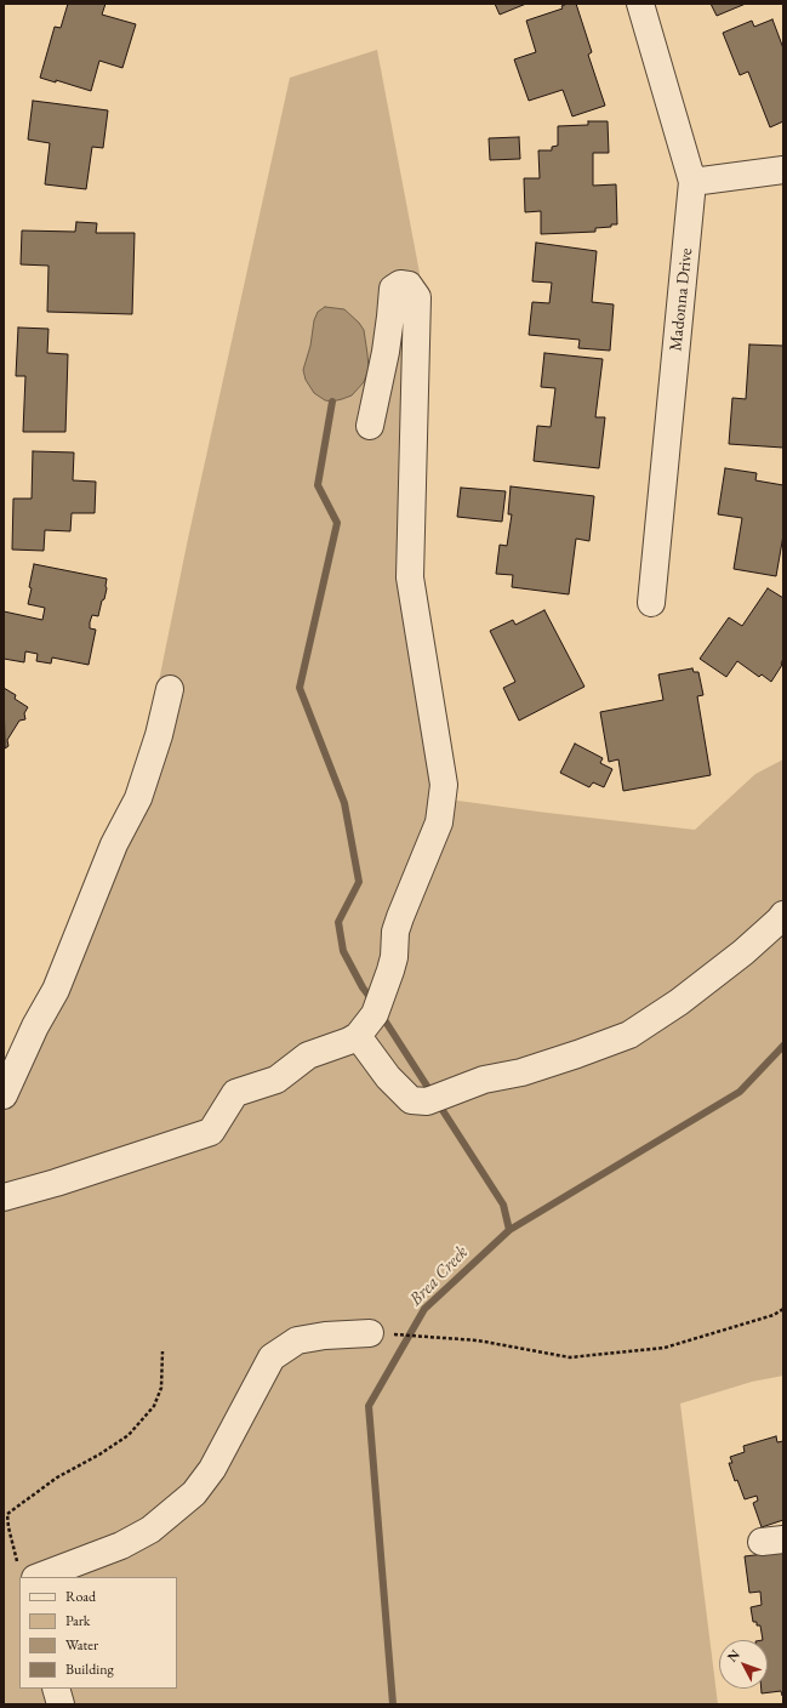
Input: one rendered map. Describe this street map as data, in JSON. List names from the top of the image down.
{
  "streets": {
    "street": ["Madonna Drive"]
  },
  "water": ["Brea Creek"],
  "legend": [
    "Road",
    "Park",
    "Water",
    "Building"
  ],
  "north": "top left"
}
